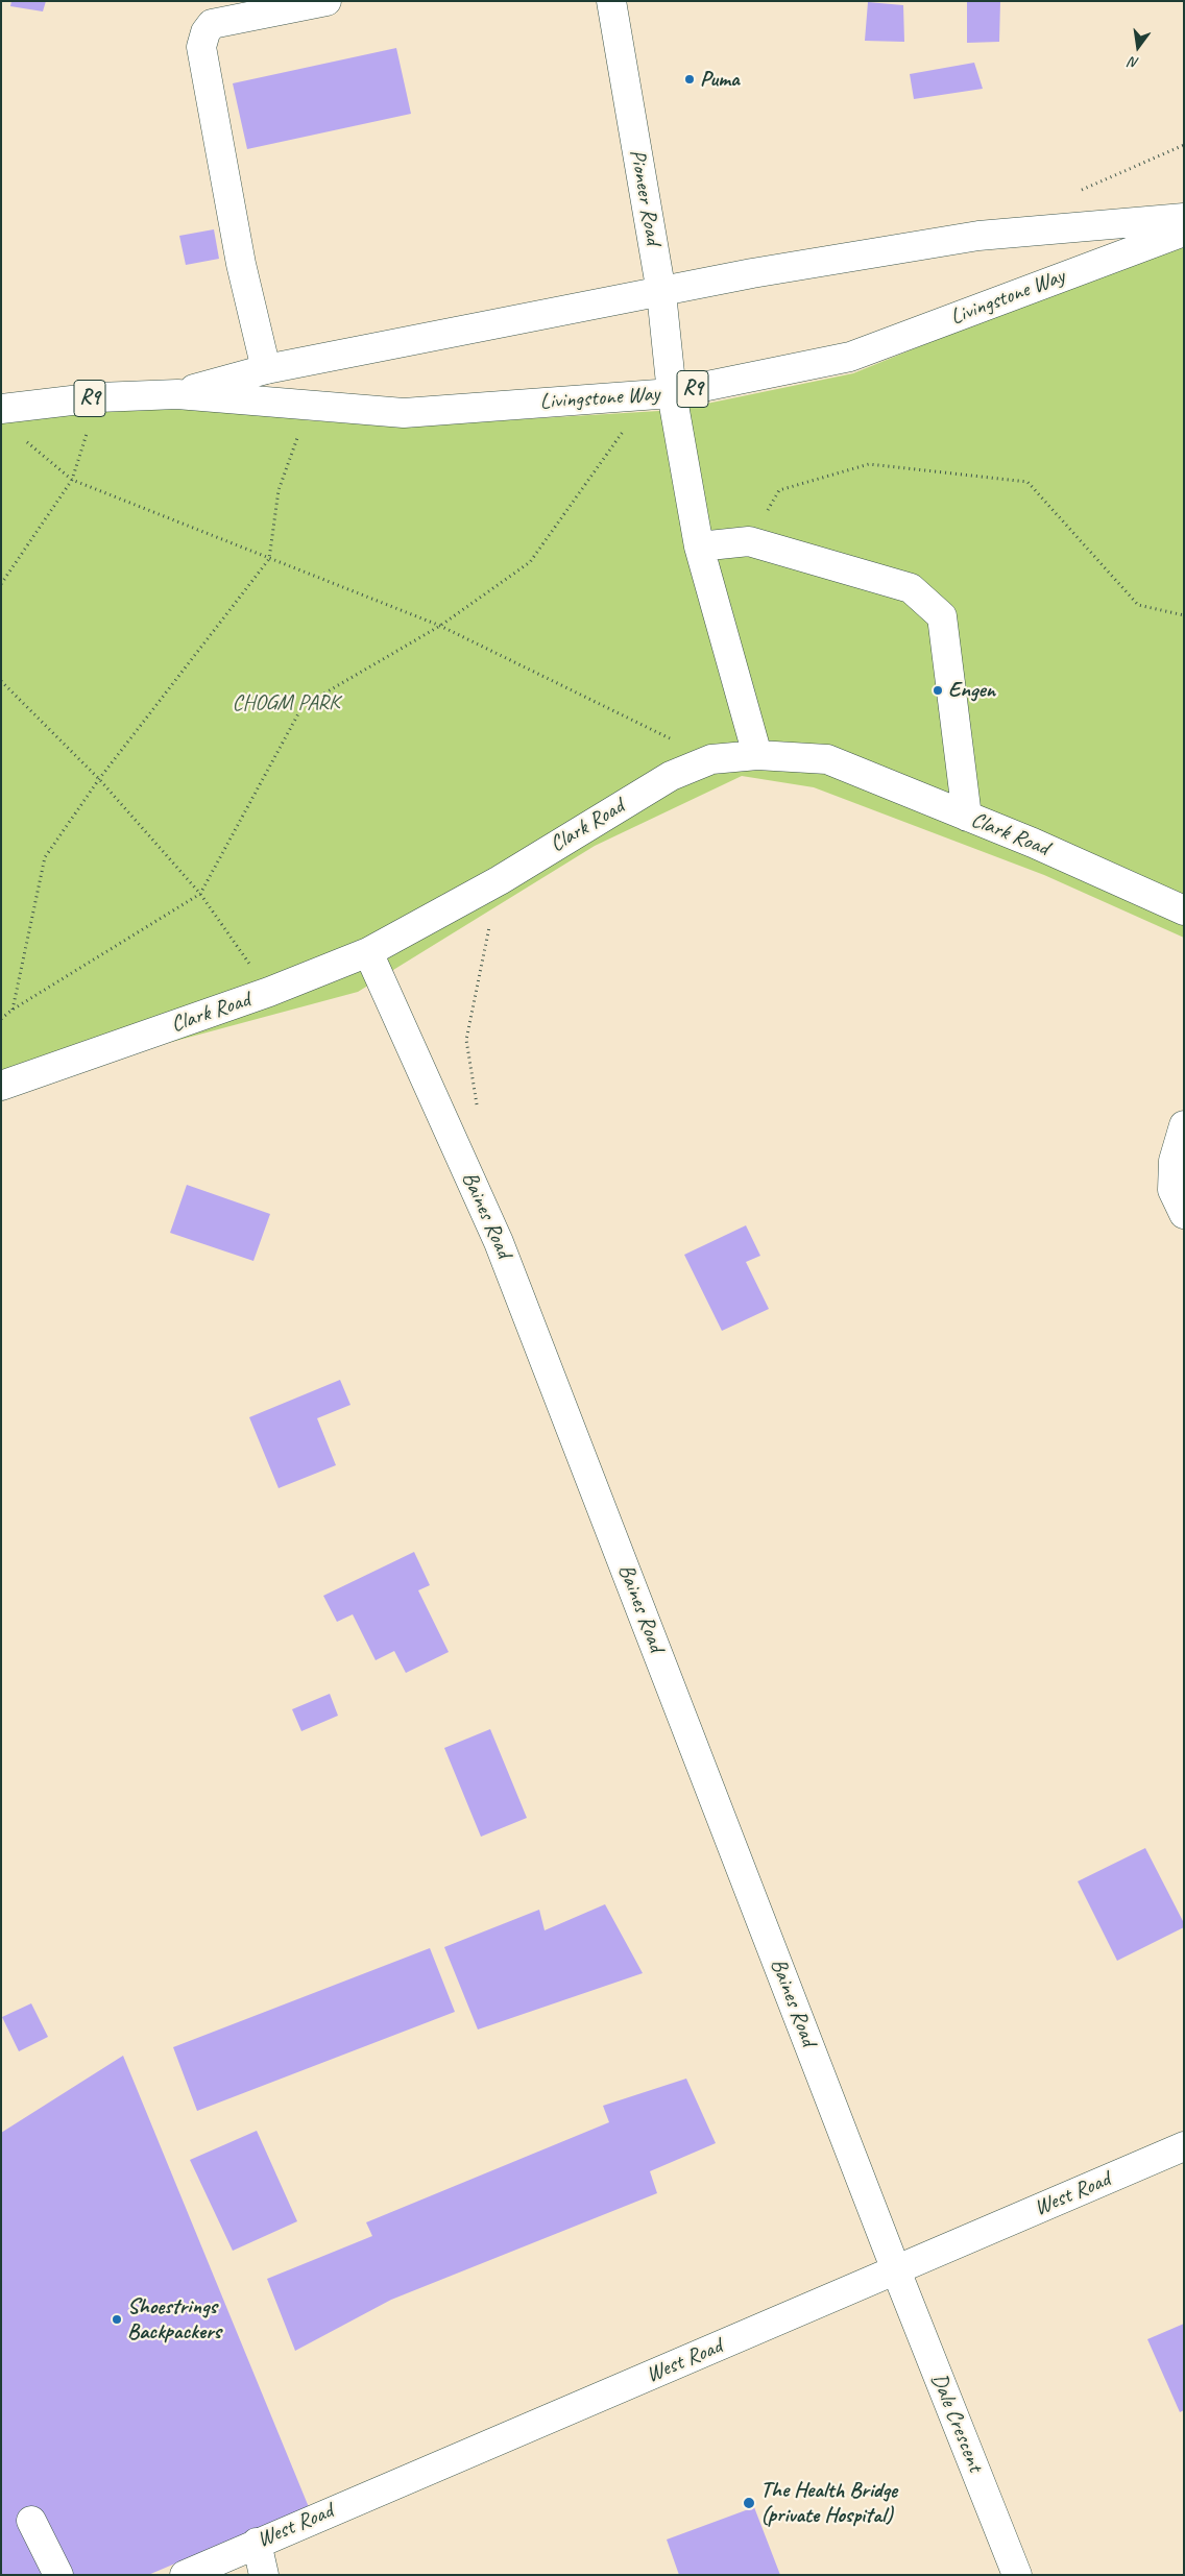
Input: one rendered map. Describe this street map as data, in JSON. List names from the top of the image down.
{
  "streets": {
    "main road": [
      "Pioneer Road",
      "Livingstone Way",
      "R9",
      "Clark Road",
      "Baines Road",
      "West Road",
      "Dale Crescent"
    ]
  },
  "crossings": [
    ["Pioneer Road", "Livingstone Way"],
    ["Pioneer Road", "Clark Road"],
    ["Clark Road", "Baines Road"],
    ["Baines Road", "West Road"],
    ["Baines Road", "Dale Crescent"],
    ["West Road", "Dale Crescent"]
  ],
  "parks": ["CHOGM PARK"],
  "places": [
    "Puma",
    "Engen",
    "Shoestrings Backpackers",
    "The Health Bridge (private Hospital)"
  ],
  "north": "bottom"
}
